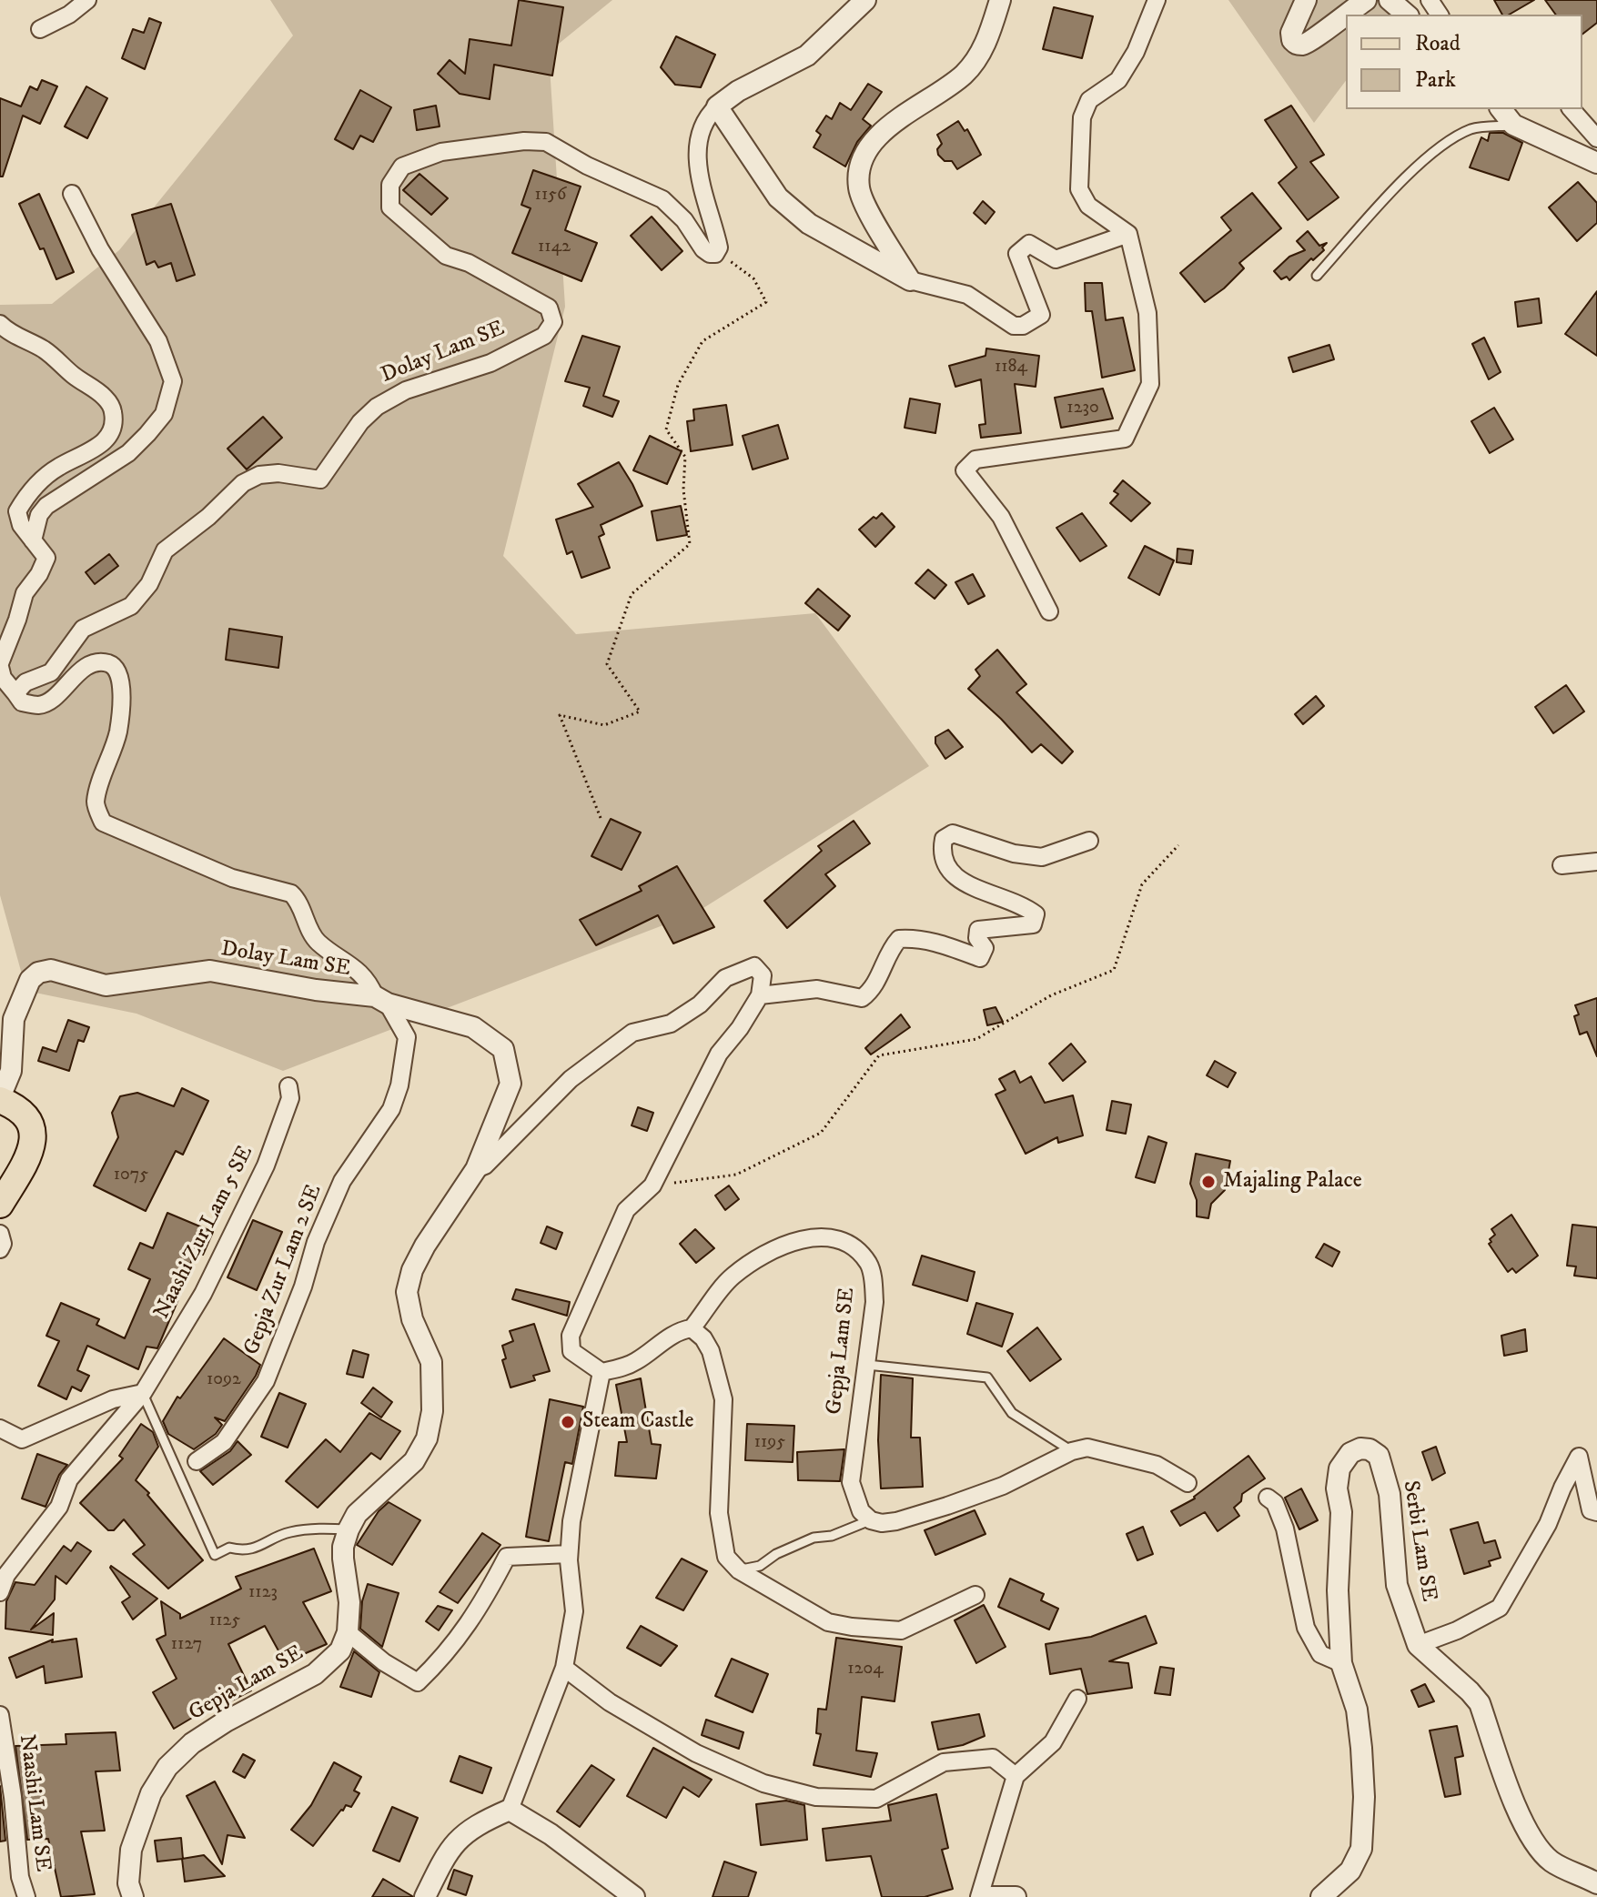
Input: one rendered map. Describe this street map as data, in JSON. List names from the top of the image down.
{
  "streets": {
    "street": [
      "Dolay Lam SE",
      "Naashi Zur Lam 5 SE",
      "Gepja Zur Lam 2 SE",
      "Gepja Lam SE",
      "Serbi Lam SE",
      "Naashi Lam SE"
    ]
  },
  "crossings": [
    ["Dolay Lam SE", "Gepja Zur Lam 2 SE"]
  ],
  "places": ["Majaling Palace", "Steam Castle"],
  "house_numbers": [
    "1156",
    "1142",
    "1184",
    "1230",
    "1075",
    "1092",
    "1195",
    "1123",
    "1125",
    "1127",
    "1204"
  ],
  "legend": ["Road", "Park"]
}
